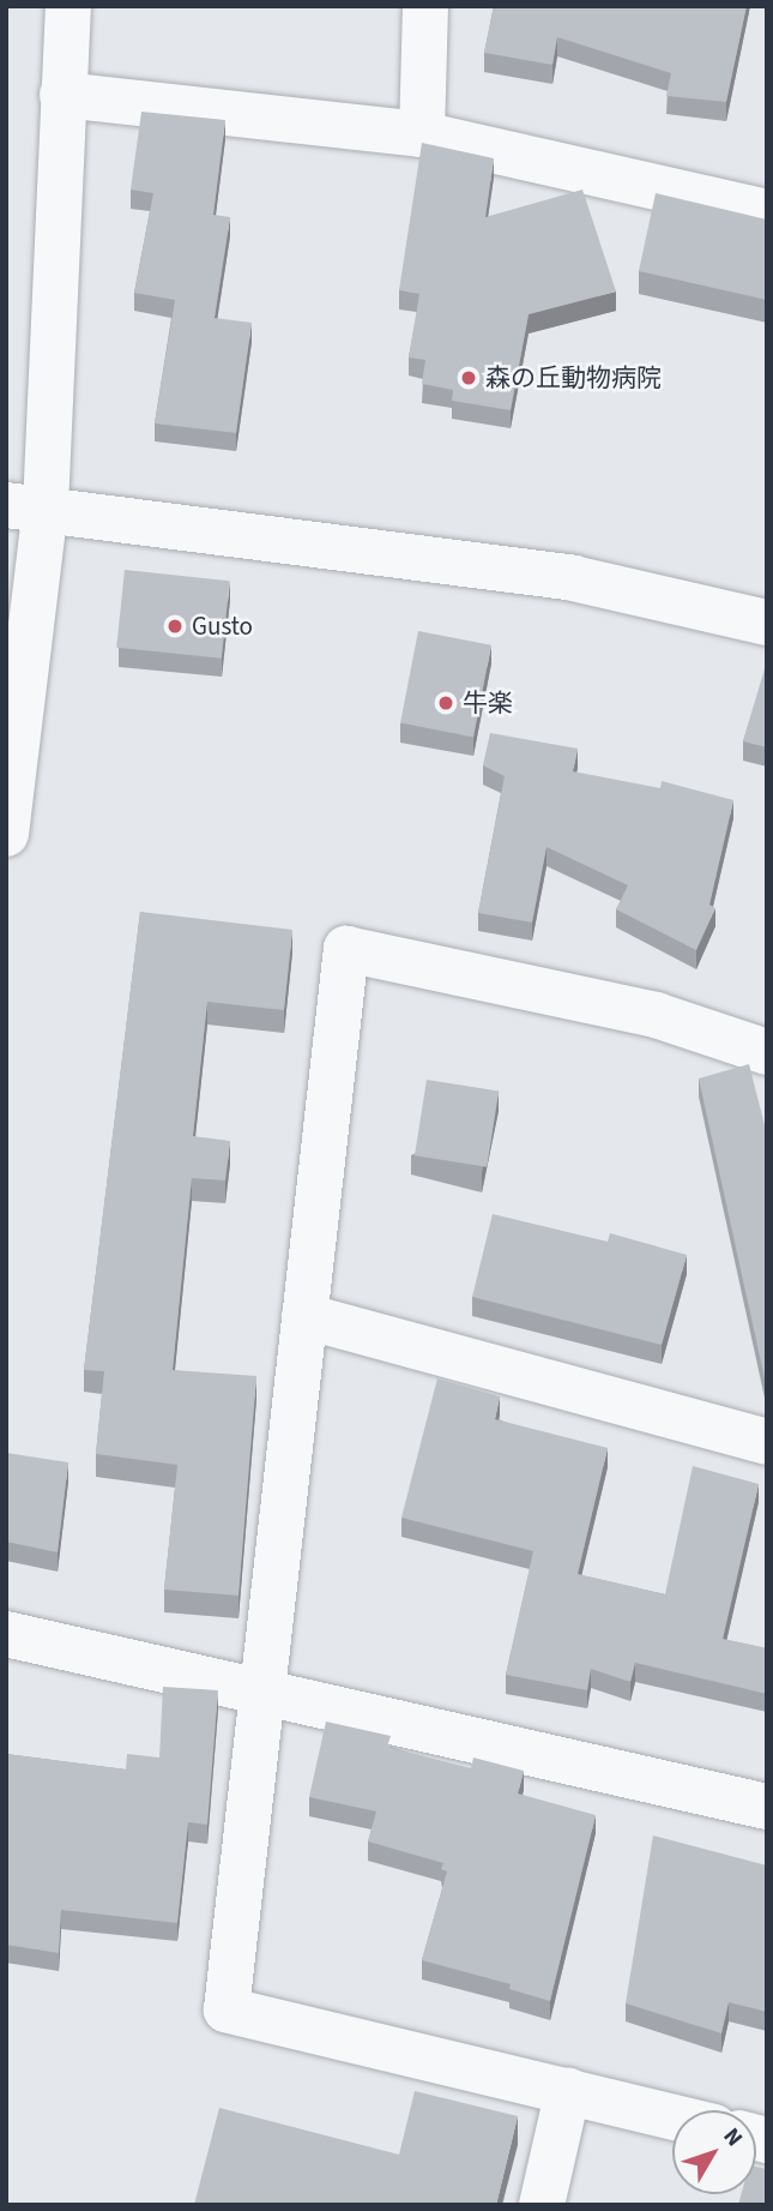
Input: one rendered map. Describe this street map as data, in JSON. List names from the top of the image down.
{
  "places": ["森の丘動物病院", "Gusto", "牛楽"],
  "north": "top right"
}
